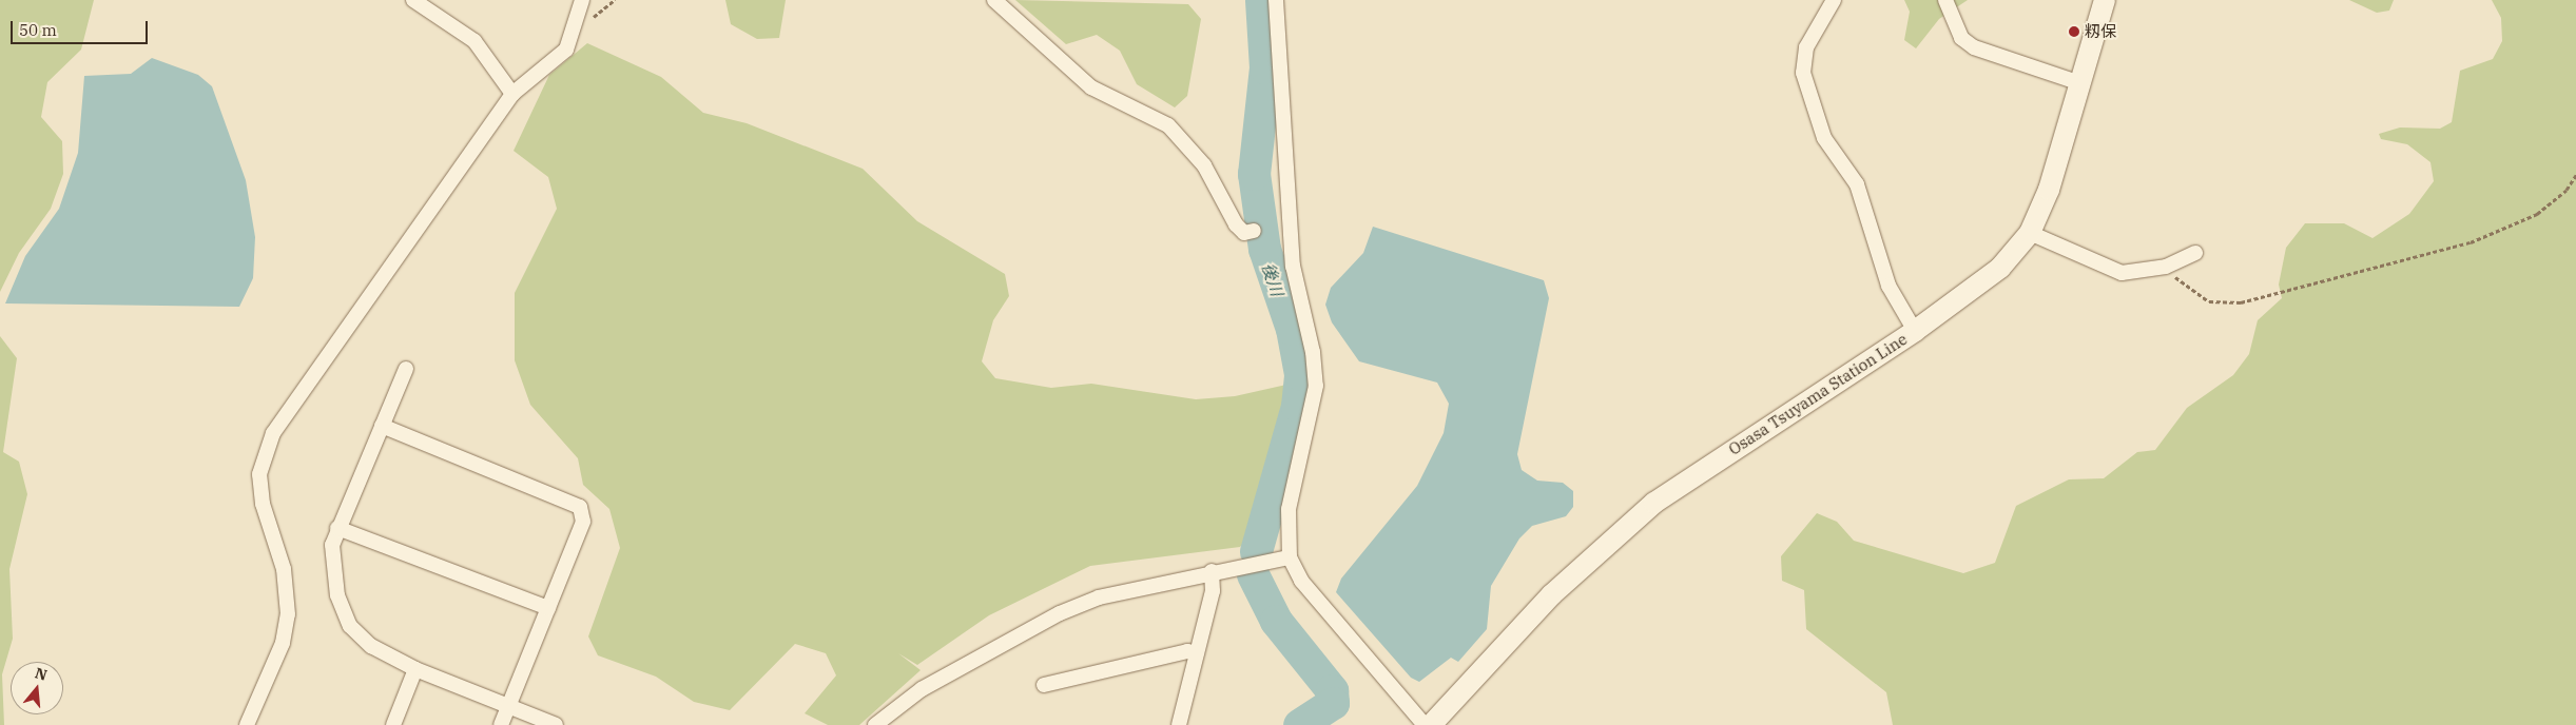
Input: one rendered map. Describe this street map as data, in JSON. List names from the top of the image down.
{
  "streets": {
    "main road": ["Osasa Tsuyama Station Line"]
  },
  "water": ["後川"],
  "places": ["籾保"],
  "scale_bar": "50 m",
  "north": "top"
}
